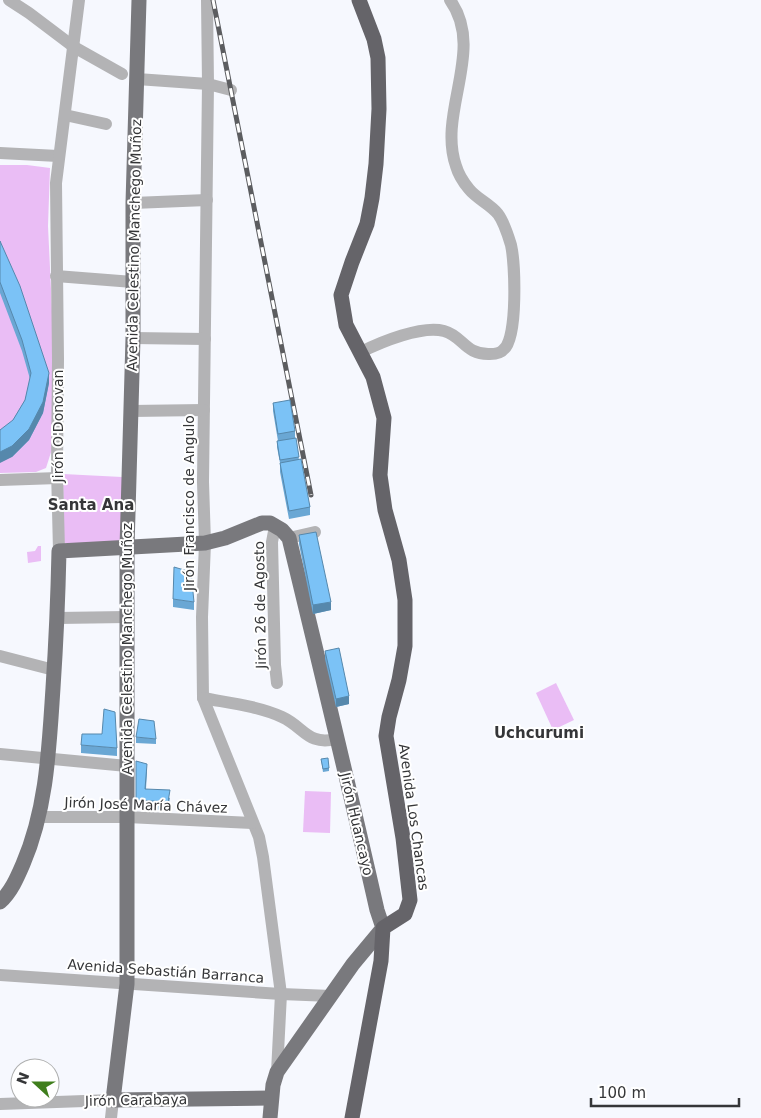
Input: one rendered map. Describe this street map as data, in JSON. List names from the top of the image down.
{
  "streets": {
    "highway": ["Avenida Los Chancas"],
    "main road": [
      "Avenida Celestino Manchego Muñoz",
      "Jirón O'Donovan",
      "Jirón Huancayo",
      "Jirón Carabaya"
    ],
    "street": [
      "Jirón Francisco de Angulo",
      "Jirón 26 de Agosto",
      "Jirón José María Chávez",
      "Avenida Sebastián Barranca"
    ]
  },
  "crossings": [
    ["Avenida Celestino Manchego Muñoz", "Jirón José María Chávez"],
    ["Avenida Celestino Manchego Muñoz", "Avenida Sebastián Barranca"],
    ["Avenida Celestino Manchego Muñoz", "Jirón Carabaya"],
    ["Jirón O'Donovan", "Jirón José María Chávez"],
    ["Jirón Francisco de Angulo", "Jirón José María Chávez"],
    ["Jirón Francisco de Angulo", "Avenida Sebastián Barranca"],
    ["Avenida Los Chancas", "Jirón Huancayo"]
  ],
  "districts": ["Santa Ana", "Uchcurumi"],
  "scale_bar": "100 m",
  "north": "left"
}
